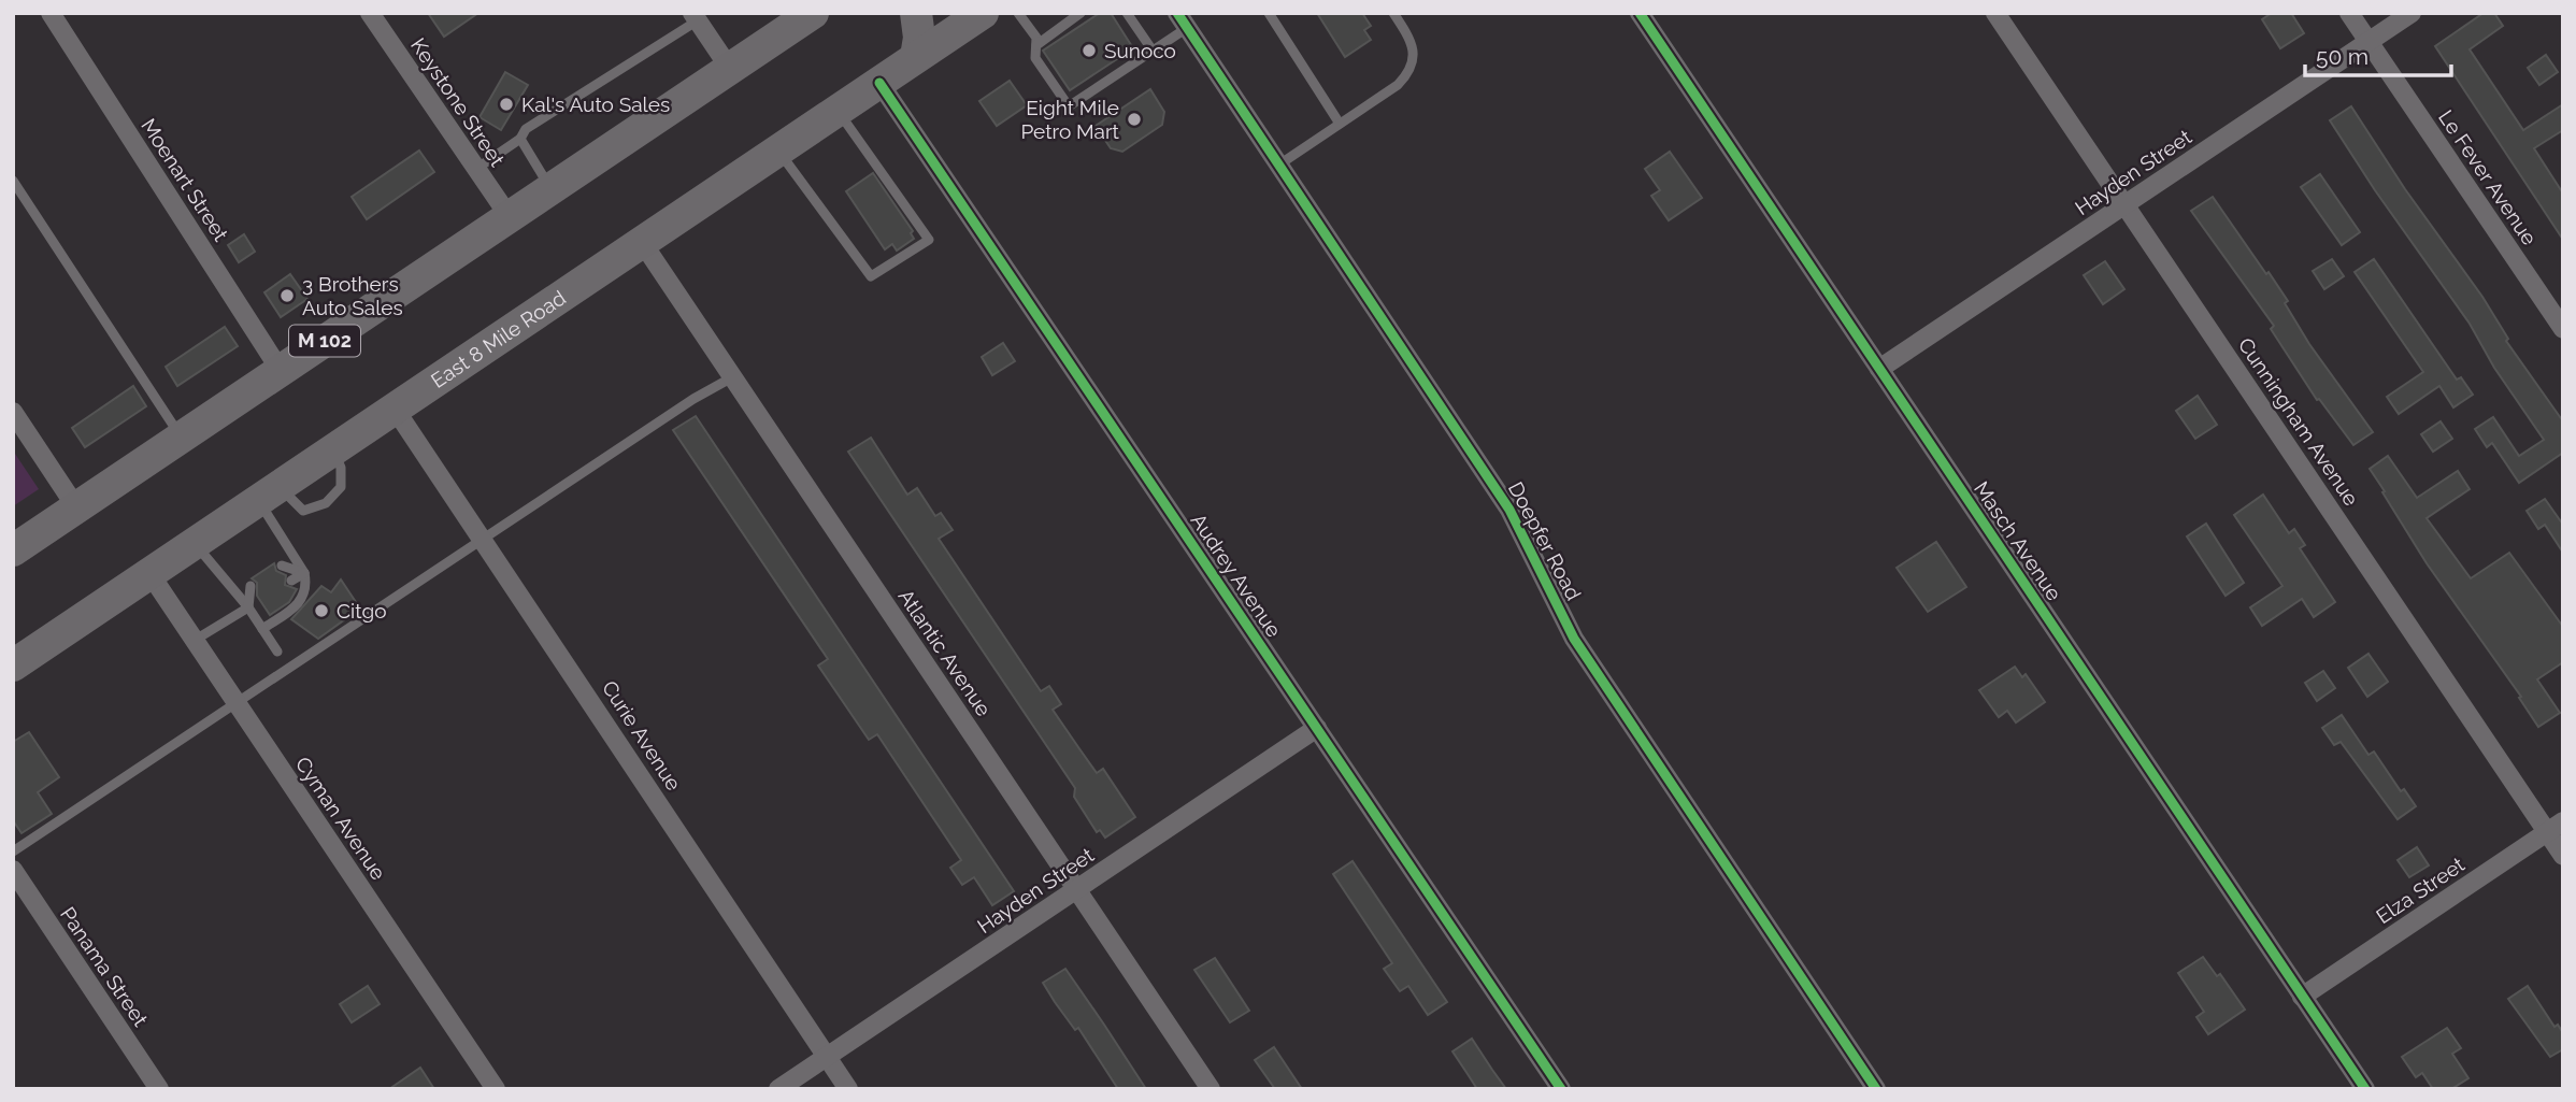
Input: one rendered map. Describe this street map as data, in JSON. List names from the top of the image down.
{
  "streets": {
    "highway": ["East 8 Mile Road", "M 102"],
    "street": [
      "Keystone Street",
      "Hayden Street",
      "Le Fever Avenue",
      "Moenart Street",
      "Cunningham Avenue",
      "Doepfer Road",
      "Masch Avenue",
      "Audrey Avenue",
      "Atlantic Avenue",
      "Curie Avenue",
      "Cyman Avenue",
      "Elza Street",
      "Panama Street"
    ]
  },
  "crossings": [
    ["Keystone Street", "M 102"],
    ["Hayden Street", "Le Fever Avenue"],
    ["Hayden Street", "Cunningham Avenue"],
    ["Hayden Street", "Masch Avenue"],
    ["Hayden Street", "Audrey Avenue"],
    ["Hayden Street", "Atlantic Avenue"],
    ["Hayden Street", "Curie Avenue"],
    ["Moenart Street", "M 102"],
    ["East 8 Mile Road", "Audrey Avenue"],
    ["East 8 Mile Road", "Atlantic Avenue"],
    ["East 8 Mile Road", "Curie Avenue"],
    ["East 8 Mile Road", "Cyman Avenue"],
    ["Cunningham Avenue", "Elza Street"],
    ["Masch Avenue", "Elza Street"]
  ],
  "places": [
    "Sunoco",
    "Kal's Auto Sales",
    "Eight Mile Petro Mart",
    "3 Brothers Auto Sales",
    "Citgo"
  ],
  "scale_bar": "50 m"
}
